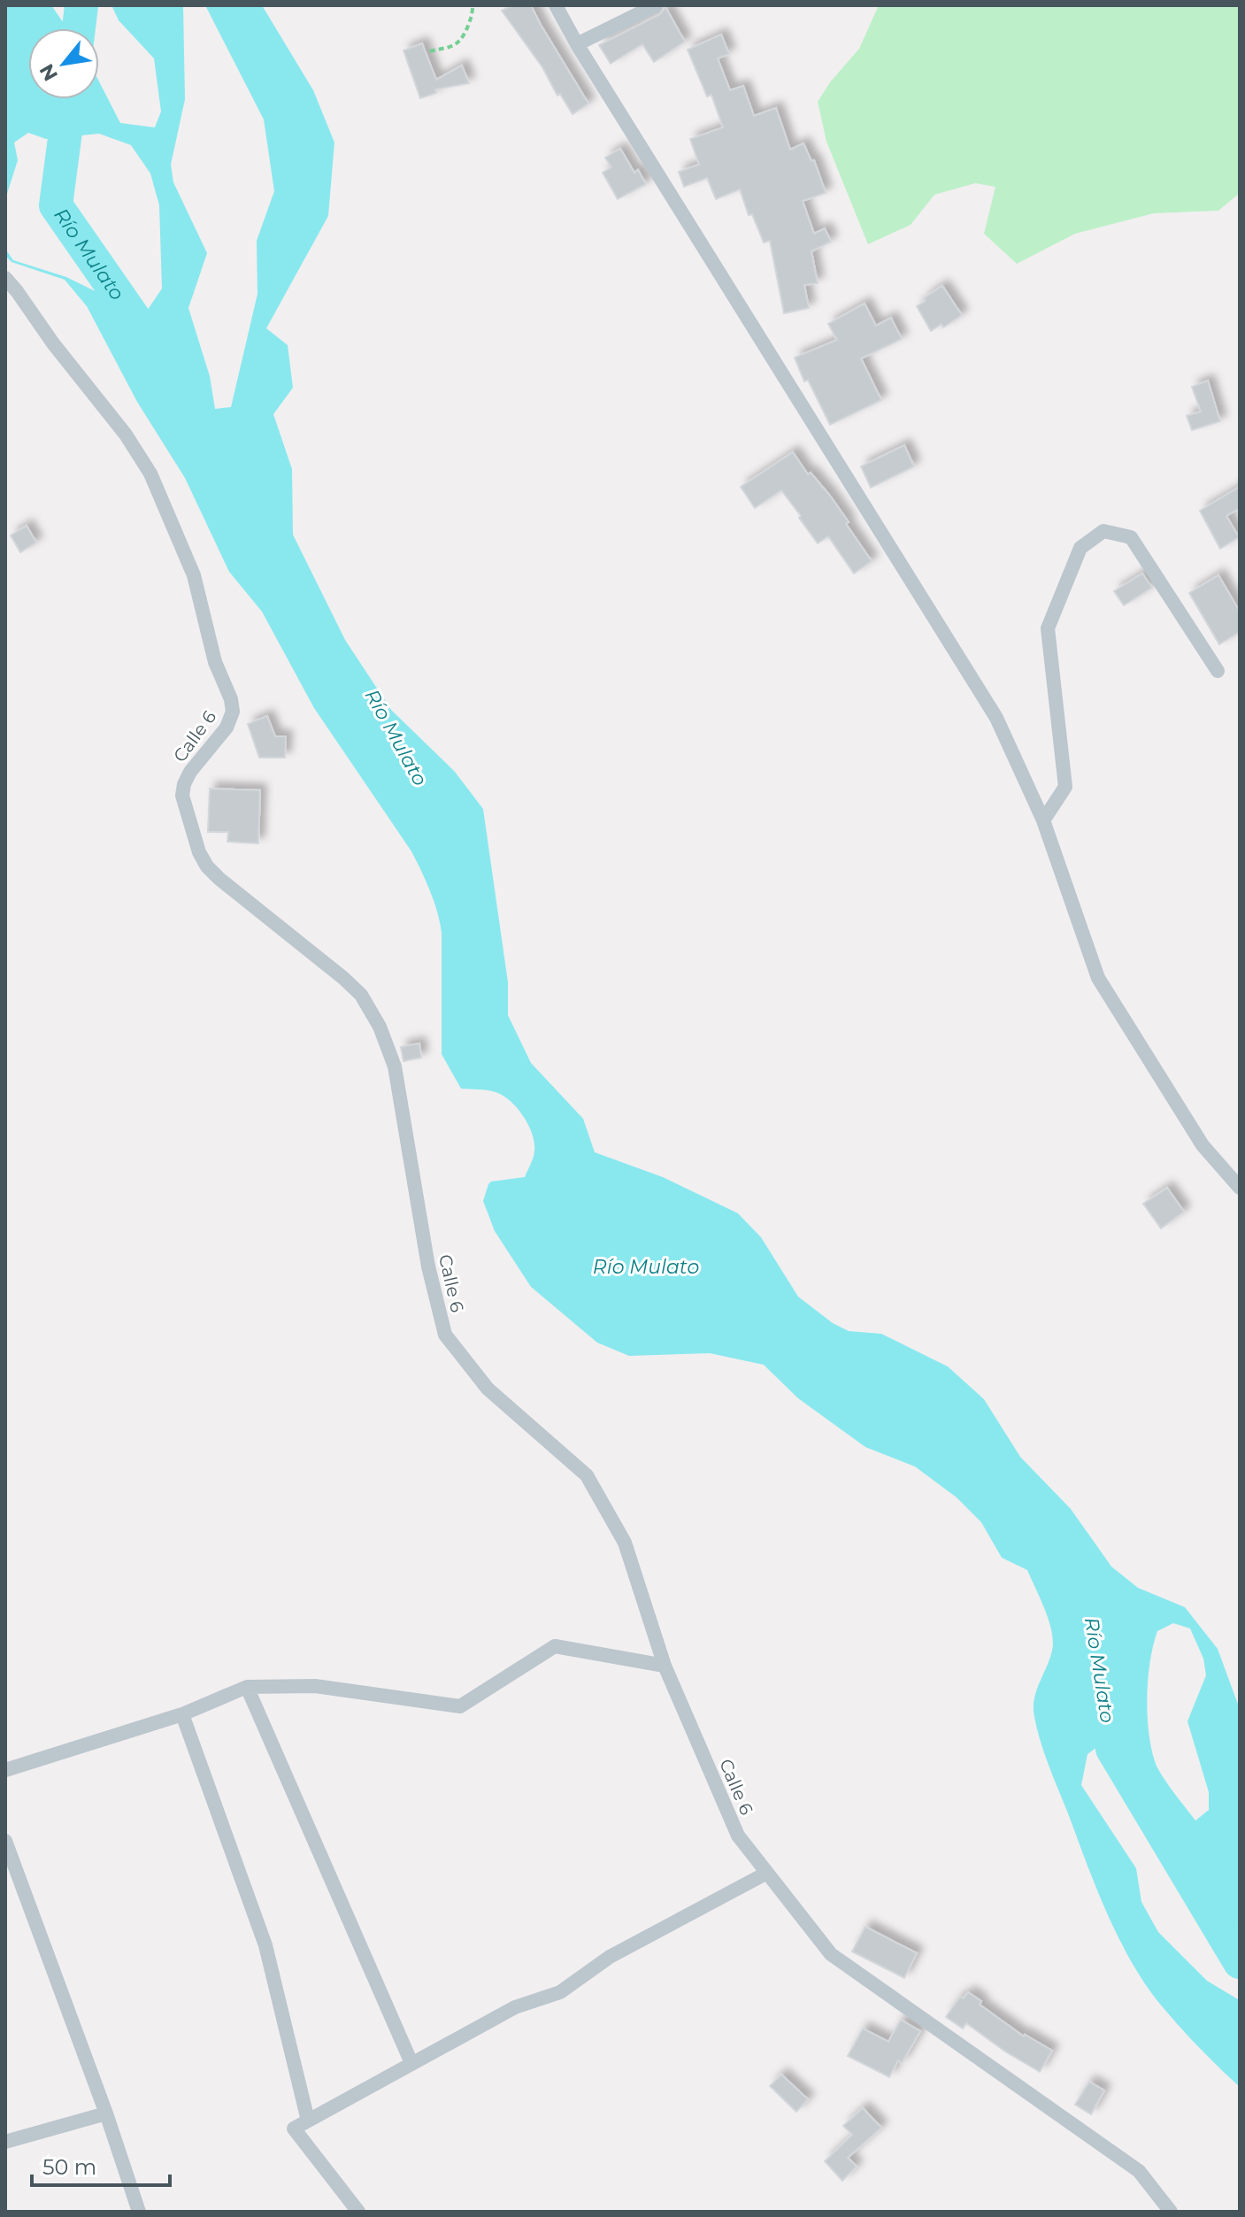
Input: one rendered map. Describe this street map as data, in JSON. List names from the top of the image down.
{
  "streets": {
    "street": ["Calle 6"]
  },
  "water": ["Río Mulato"],
  "scale_bar": "50 m",
  "north": "bottom left"
}
